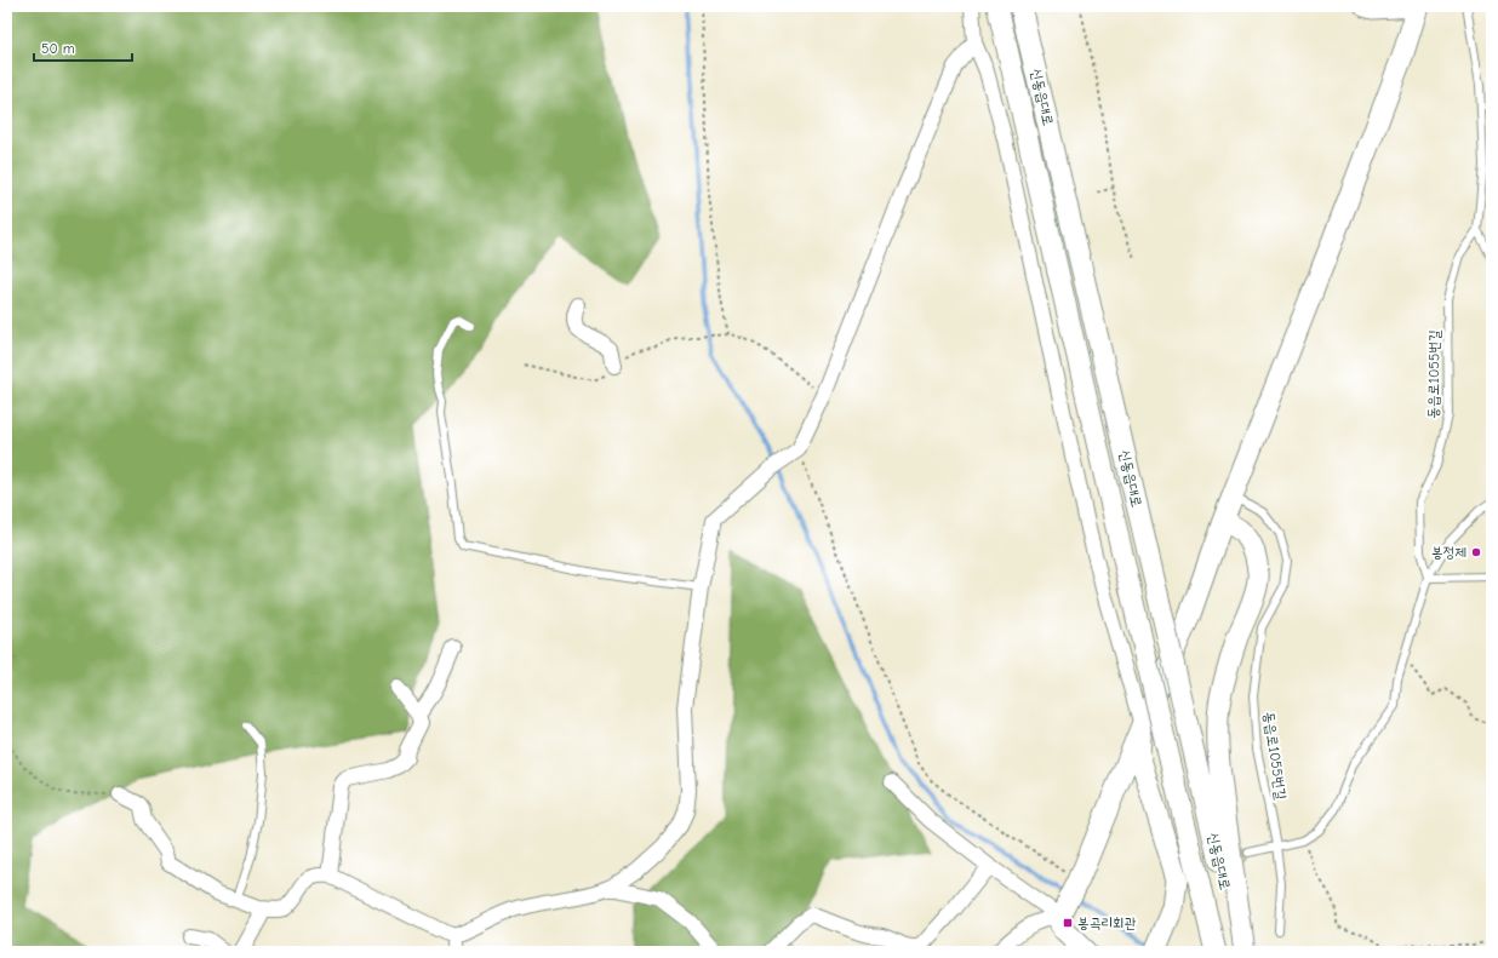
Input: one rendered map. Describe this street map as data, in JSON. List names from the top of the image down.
{
  "streets": {
    "main road": ["신동읍대로"],
    "lane": ["동읍로1055번길"]
  },
  "places": {
    "other": ["봉정제"],
    "transit": ["봉곡리회관"]
  },
  "scale_bar": "50 m"
}
